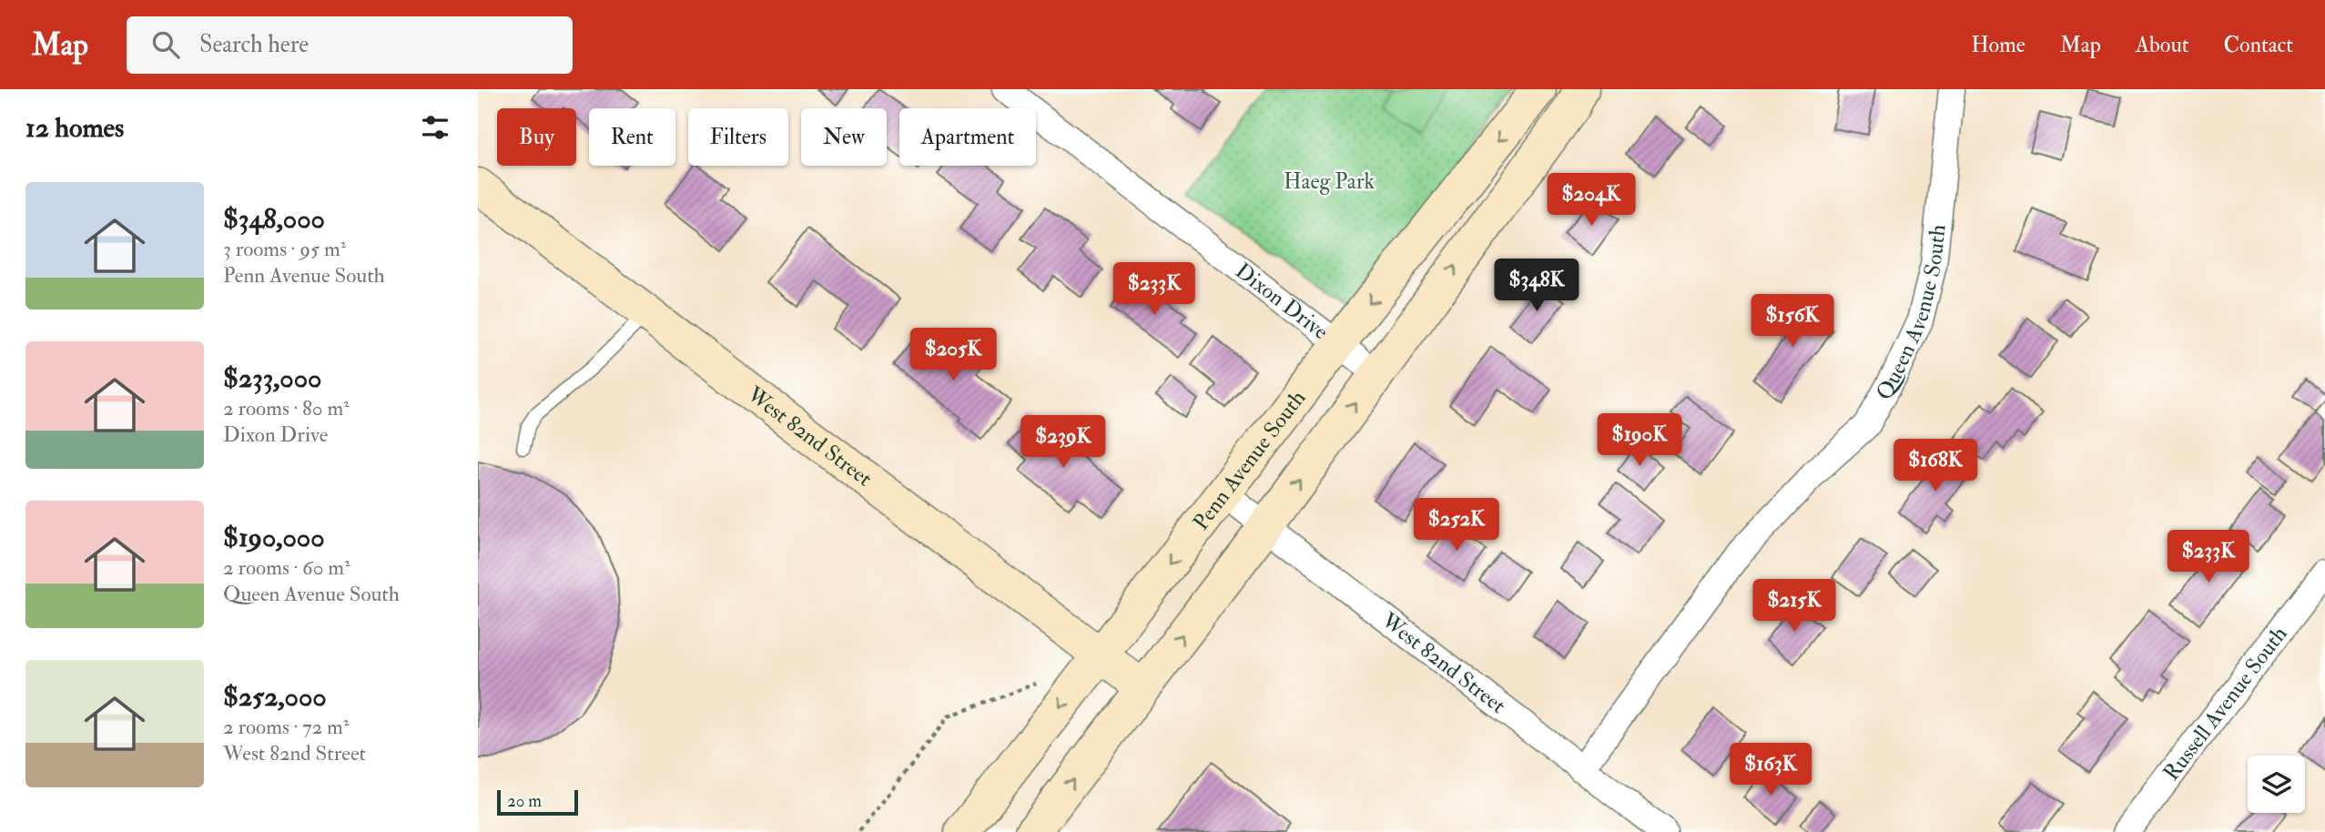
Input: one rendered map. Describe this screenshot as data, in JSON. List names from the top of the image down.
{
  "streets": {
    "main road": ["West 82nd Street", "Penn Avenue South"],
    "street": ["Dixon Drive", "Queen Avenue South", "Russell Avenue South"]
  },
  "crossings": [
    ["Dixon Drive", "Penn Avenue South"],
    ["Queen Avenue South", "West 82nd Street"],
    ["West 82nd Street", "Penn Avenue South"]
  ],
  "parks": ["Haeg Park"],
  "scale_bar": "20 m",
  "page": {
    "header": "Map",
    "search": "Search here",
    "nav": [
      "Home",
      "Map",
      "About",
      "Contact"
    ],
    "heading": "12 homes",
    "chip": [
      "Buy",
      "Rent",
      "Filters",
      "New",
      "Apartment"
    ],
    "list": [
      {
        "name": "$348,000",
        "note": "3 rooms · 95 m² · Penn Avenue South"
      },
      {
        "name": "$233,000",
        "note": "2 rooms · 80 m² · Dixon Drive"
      },
      {
        "name": "$190,000",
        "note": "2 rooms · 60 m² · Queen Avenue South"
      },
      {
        "name": "$252,000",
        "note": "2 rooms · 72 m² · West 82nd Street"
      }
    ],
    "price": [
      "$204K",
      "$348K",
      "$233K",
      "$156K",
      "$205K",
      "$190K",
      "$239K",
      "$168K",
      "$252K",
      "$233K",
      "$215K",
      "$163K"
    ],
    "scale": "20 m"
  }
}
